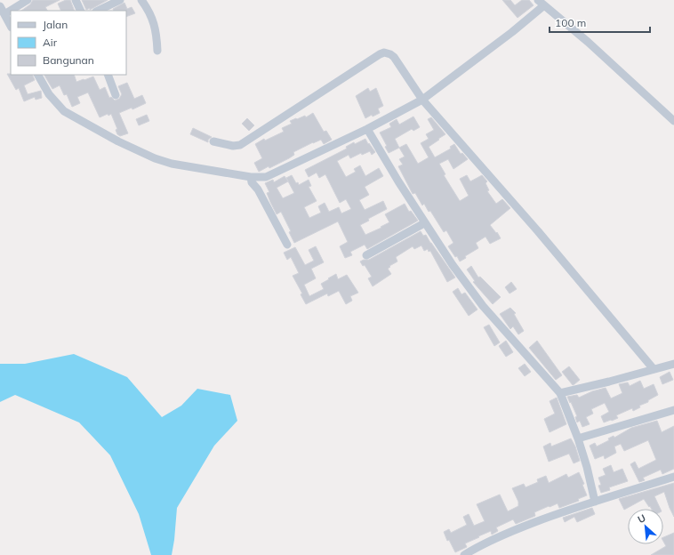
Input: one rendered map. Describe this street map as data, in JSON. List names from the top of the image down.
{
  "legend": ["Jalan", "Air", "Bangunan"],
  "scale_bar": "100 m",
  "north": "top left"
}
